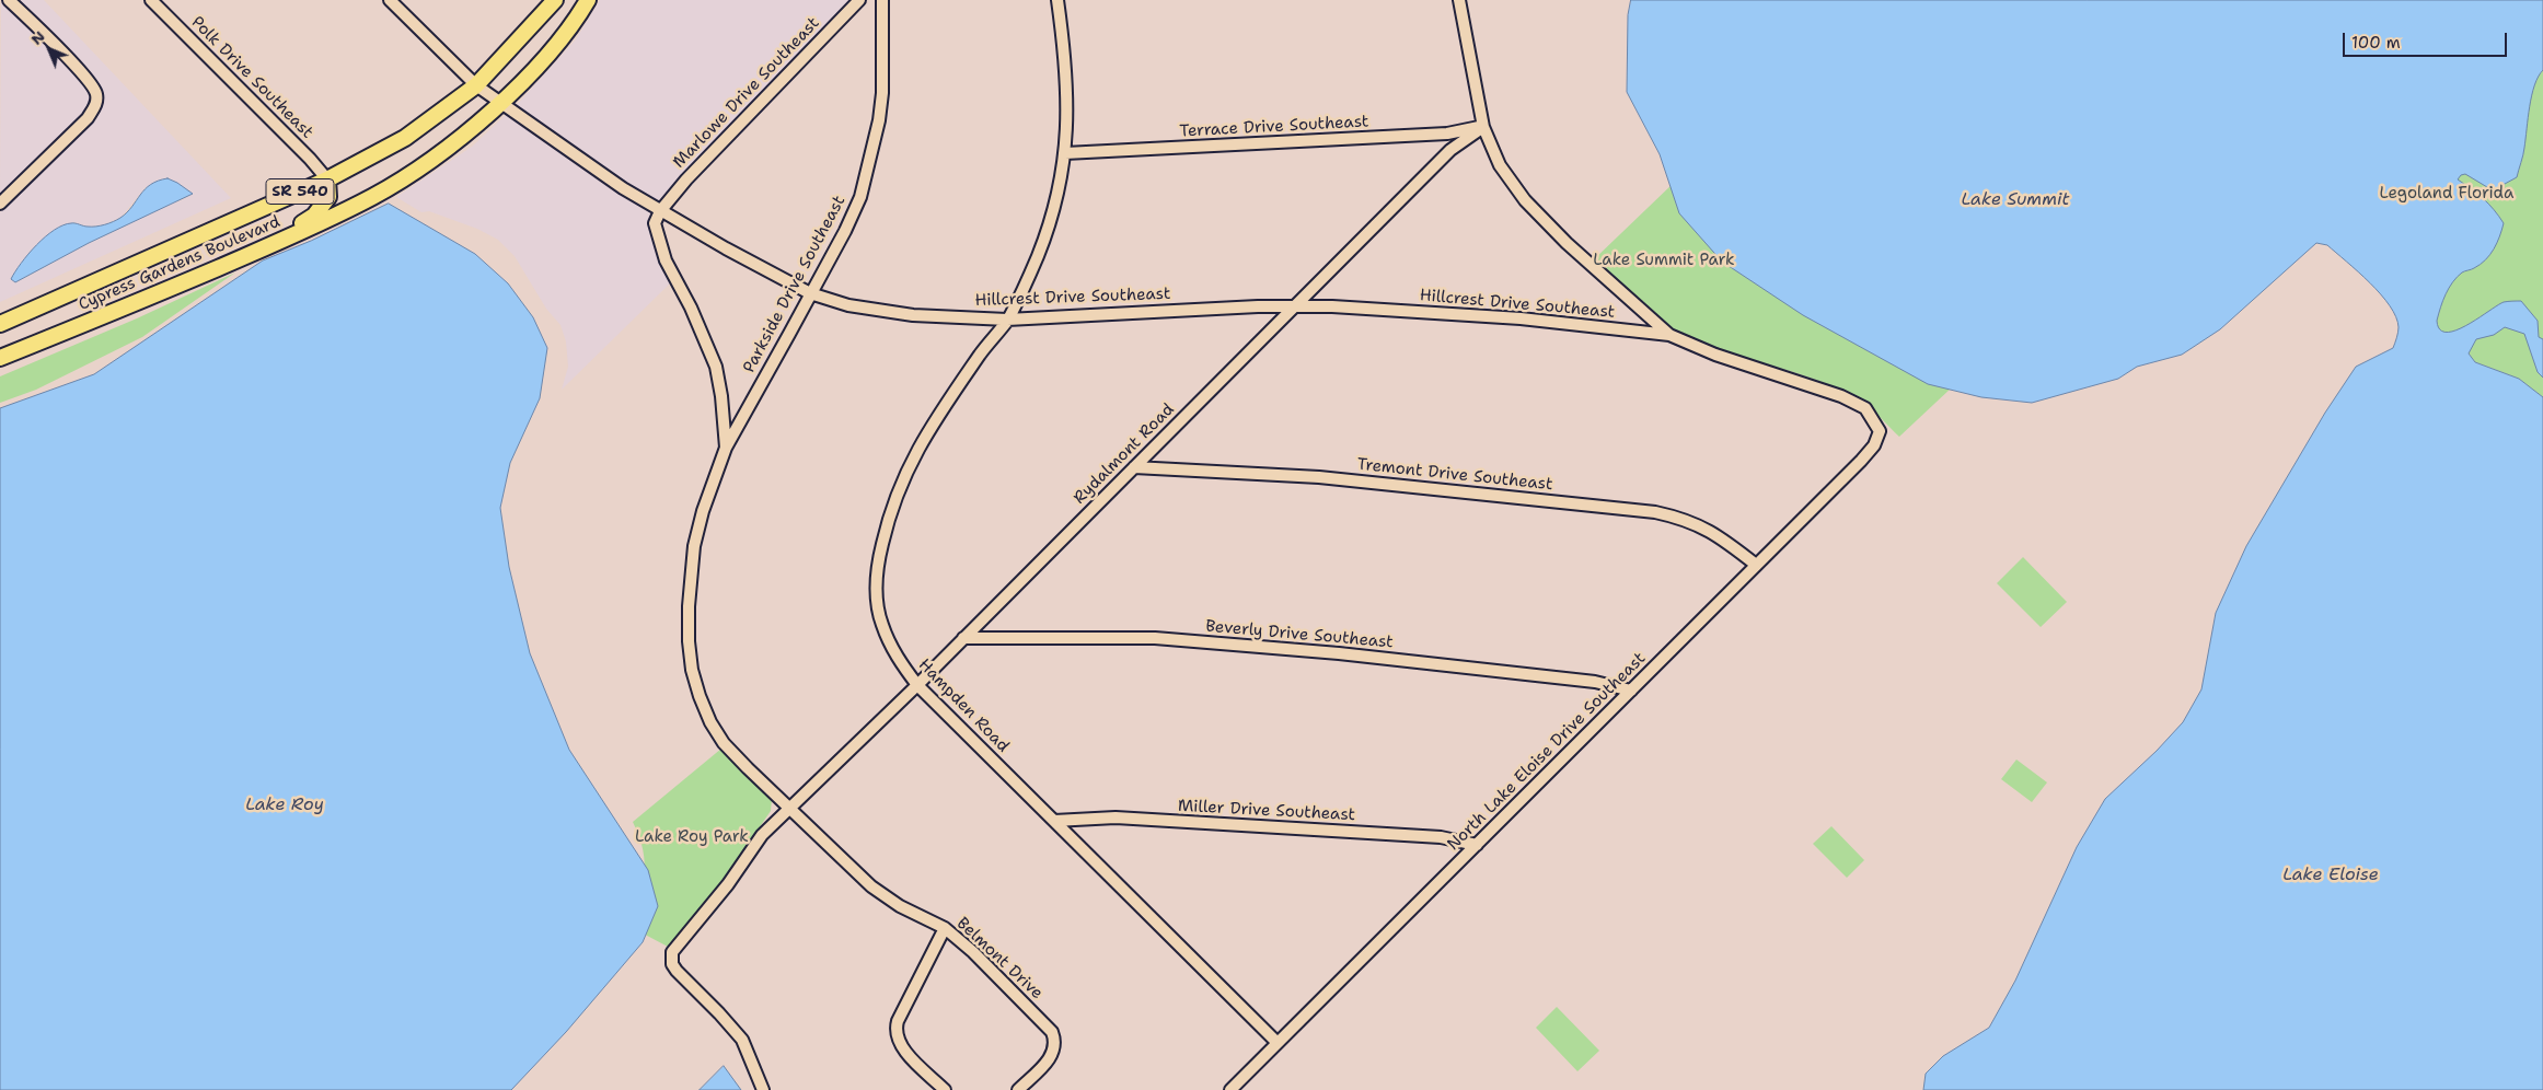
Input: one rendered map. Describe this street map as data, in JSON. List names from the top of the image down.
{
  "streets": {
    "main road": ["SR 540", "Cypress Gardens Boulevard"],
    "street": [
      "Polk Drive Southeast",
      "Marlowe Drive Southeast",
      "Terrace Drive Southeast",
      "Parkside Drive Southeast",
      "Hillcrest Drive Southeast",
      "Rydalmont Road",
      "Tremont Drive Southeast",
      "Beverly Drive Southeast",
      "Hampden Road",
      "North Lake Eloise Drive Southeast",
      "Miller Drive Southeast",
      "Belmont Drive"
    ]
  },
  "crossings": [
    ["Polk Drive Southeast", "Cypress Gardens Boulevard"],
    ["Marlowe Drive Southeast", "Hillcrest Drive Southeast"],
    ["Terrace Drive Southeast", "Rydalmont Road"],
    ["Terrace Drive Southeast", "Hampden Road"],
    ["Cypress Gardens Boulevard", "Hillcrest Drive Southeast"],
    ["Parkside Drive Southeast", "Hillcrest Drive Southeast"],
    ["Parkside Drive Southeast", "Belmont Drive"],
    ["Hillcrest Drive Southeast", "Rydalmont Road"],
    ["Hillcrest Drive Southeast", "Hampden Road"],
    ["Hillcrest Drive Southeast", "North Lake Eloise Drive Southeast"],
    ["Rydalmont Road", "Tremont Drive Southeast"],
    ["Rydalmont Road", "Beverly Drive Southeast"],
    ["Rydalmont Road", "Hampden Road"],
    ["Rydalmont Road", "Belmont Drive"],
    ["Tremont Drive Southeast", "North Lake Eloise Drive Southeast"],
    ["Beverly Drive Southeast", "North Lake Eloise Drive Southeast"],
    ["Hampden Road", "North Lake Eloise Drive Southeast"],
    ["Hampden Road", "Miller Drive Southeast"],
    ["North Lake Eloise Drive Southeast", "Miller Drive Southeast"]
  ],
  "water": ["Lake Summit", "Lake Roy", "Lake Eloise"],
  "parks": ["Legoland Florida", "Lake Summit Park", "Lake Roy Park"],
  "scale_bar": "100 m",
  "north": "top left"
}
